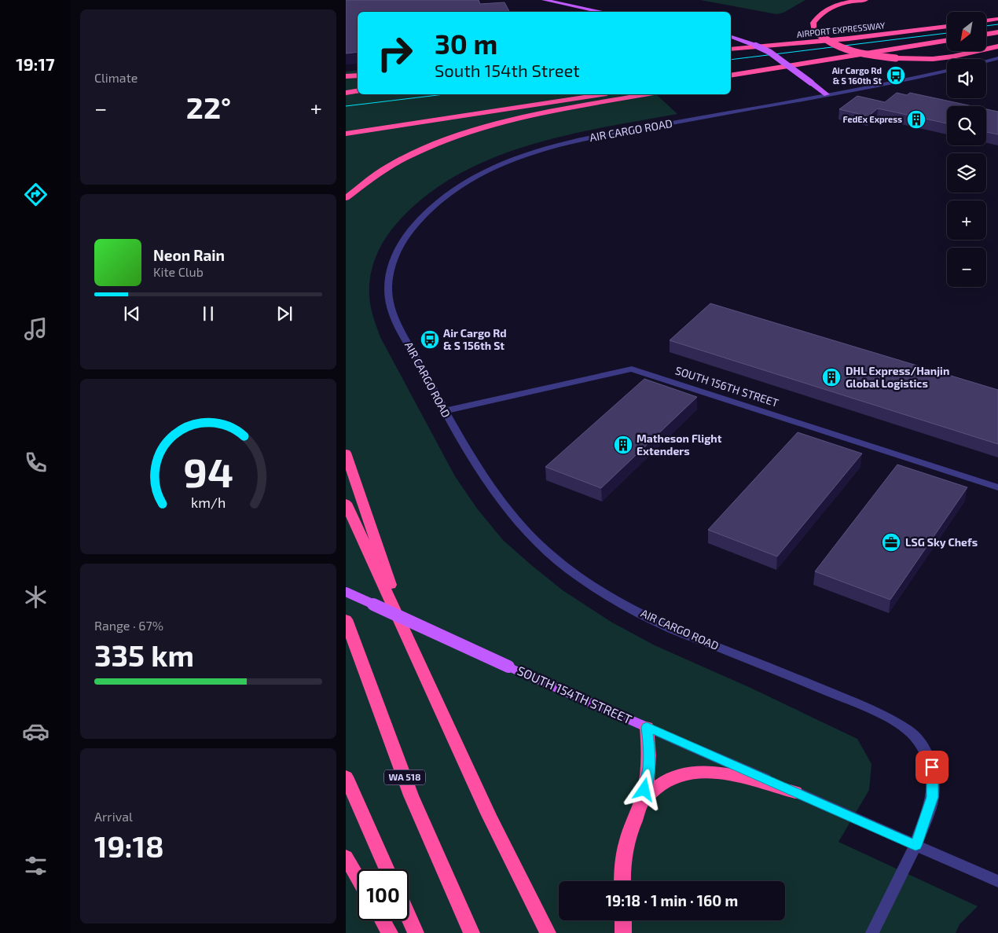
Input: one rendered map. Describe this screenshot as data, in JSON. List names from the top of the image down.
{
  "streets": {
    "highway": ["AIRPORT EXPRESSWAY", "WA 518"],
    "main road": ["SOUTH 154TH STREET"],
    "street": ["AIR CARGO ROAD", "SOUTH 156TH STREET"]
  },
  "crossings": [
    ["AIR CARGO ROAD", "SOUTH 156TH STREET"],
    ["AIR CARGO ROAD", "SOUTH 154TH STREET"]
  ],
  "places": {
    "bus stop": ["Air Cargo Rd & S 160th St", "Air Cargo Rd & S 156th St"],
    "building": ["FedEx Express", "DHL Express/Hanjin Global Logistics", "Matheson Flight Extenders"],
    "office": ["LSG Sky Chefs"]
  },
  "north": "bottom left",
  "page": {
    "tabs": "19:17",
    "tile": [
      "Climate",
      ["Range · 67%", "335 km"],
      ["Arrival", "19:18"]
    ],
    "map_buttons": ["+", "−"],
    "turn": ["30 m", "South 154th Street"],
    "heat": ["−", "22°", "+"],
    "song": ["Neon Rain", "Kite Club"],
    "limit": "100",
    "trip": "19:18 · 1 min · 160 m",
    "gauge": ["94", "km/h"]
  }
}
